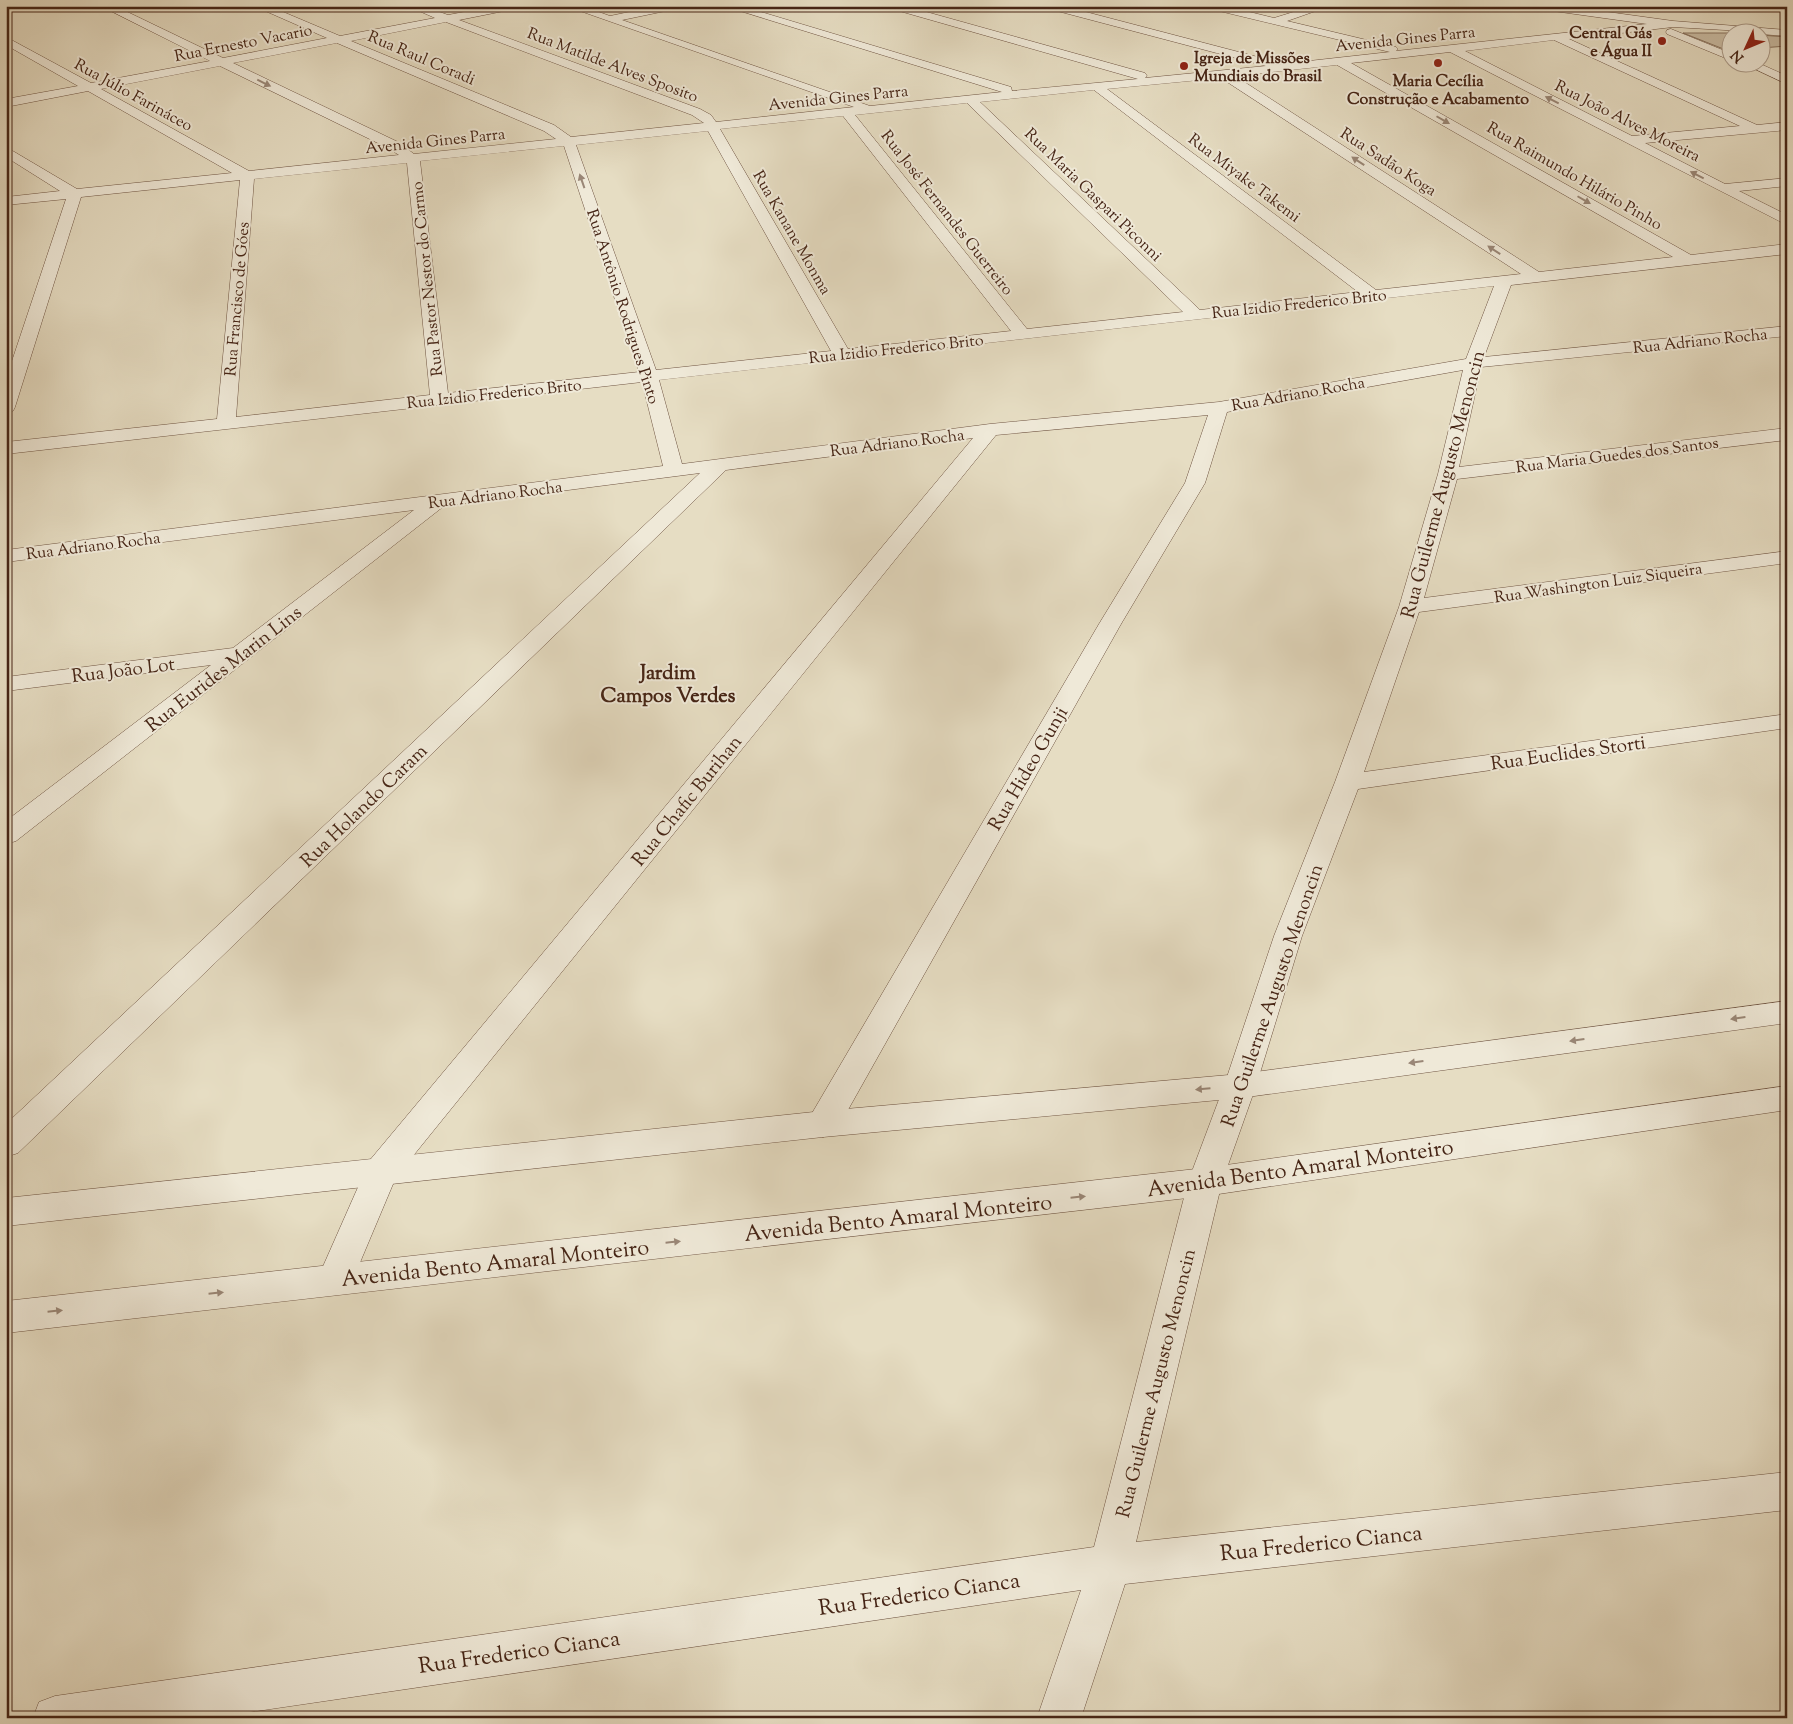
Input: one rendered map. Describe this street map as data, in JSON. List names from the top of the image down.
{
  "streets": {
    "street": [
      "Avenida Gines Parra",
      "Rua Ernesto Vacario",
      "Rua Raul Coradi",
      "Rua Matilde Alves Sposito",
      "Rua Júlio Farináceo",
      "Rua João Alves Moreira",
      "Rua Sadão Koga",
      "Rua Raimundo Hilário Pinho",
      "Rua Miyake Takemi",
      "Rua Maria Gaspari Piconni",
      "Rua José Fernandes Guerreiro",
      "Rua Kanane Monma",
      "Rua Pastor Nestor do Carmo",
      "Rua Francisco de Góes",
      "Rua Izidio Frederico Brito",
      "Rua Antônio Rodrigues Pinto",
      "Rua Adriano Rocha",
      "Rua Maria Guedes dos Santos",
      "Rua Guilerme Augusto Menoncin",
      "Rua Washington Luiz Siqueira",
      "Rua Eurides Marin Lins",
      "Rua João Lot",
      "Rua Euclides Storti",
      "Rua Hideo Gunji",
      "Rua Chafic Burihan",
      "Rua Holando Caram",
      "Avenida Bento Amaral Monteiro",
      "Rua Frederico Cianca"
    ]
  },
  "crossings": [
    ["Avenida Gines Parra", "Rua Raul Coradi"],
    ["Avenida Gines Parra", "Rua Matilde Alves Sposito"],
    ["Avenida Gines Parra", "Rua Júlio Farináceo"],
    ["Avenida Gines Parra", "Rua João Alves Moreira"],
    ["Avenida Gines Parra", "Rua Sadão Koga"],
    ["Avenida Gines Parra", "Rua Raimundo Hilário Pinho"],
    ["Avenida Gines Parra", "Rua Miyake Takemi"],
    ["Avenida Gines Parra", "Rua Maria Gaspari Piconni"],
    ["Avenida Gines Parra", "Rua José Fernandes Guerreiro"],
    ["Avenida Gines Parra", "Rua Kanane Monma"],
    ["Avenida Gines Parra", "Rua Pastor Nestor do Carmo"],
    ["Avenida Gines Parra", "Rua Francisco de Góes"],
    ["Avenida Gines Parra", "Rua Antônio Rodrigues Pinto"],
    ["Rua Ernesto Vacario", "Rua Raul Coradi"],
    ["Rua Ernesto Vacario", "Rua Matilde Alves Sposito"],
    ["Rua Ernesto Vacario", "Rua Júlio Farináceo"],
    ["Rua Raul Coradi", "Rua Antônio Rodrigues Pinto"],
    ["Rua Matilde Alves Sposito", "Rua Kanane Monma"],
    ["Rua Júlio Farináceo", "Rua Francisco de Góes"],
    ["Rua Sadão Koga", "Rua Izidio Frederico Brito"],
    ["Rua Raimundo Hilário Pinho", "Rua Izidio Frederico Brito"],
    ["Rua Miyake Takemi", "Rua Izidio Frederico Brito"],
    ["Rua Maria Gaspari Piconni", "Rua Izidio Frederico Brito"],
    ["Rua José Fernandes Guerreiro", "Rua Izidio Frederico Brito"],
    ["Rua Kanane Monma", "Rua Izidio Frederico Brito"],
    ["Rua Pastor Nestor do Carmo", "Rua Izidio Frederico Brito"],
    ["Rua Francisco de Góes", "Rua Izidio Frederico Brito"],
    ["Rua Izidio Frederico Brito", "Rua Antônio Rodrigues Pinto"],
    ["Rua Izidio Frederico Brito", "Rua Guilerme Augusto Menoncin"],
    ["Rua Antônio Rodrigues Pinto", "Rua Adriano Rocha"],
    ["Rua Adriano Rocha", "Rua Guilerme Augusto Menoncin"],
    ["Rua Adriano Rocha", "Rua Eurides Marin Lins"],
    ["Rua Adriano Rocha", "Rua Hideo Gunji"],
    ["Rua Adriano Rocha", "Rua Chafic Burihan"],
    ["Rua Adriano Rocha", "Rua Holando Caram"],
    ["Rua Maria Guedes dos Santos", "Rua Guilerme Augusto Menoncin"],
    ["Rua Guilerme Augusto Menoncin", "Rua Washington Luiz Siqueira"],
    ["Rua Guilerme Augusto Menoncin", "Rua Euclides Storti"],
    ["Rua Guilerme Augusto Menoncin", "Avenida Bento Amaral Monteiro"],
    ["Rua Guilerme Augusto Menoncin", "Rua Frederico Cianca"],
    ["Rua Eurides Marin Lins", "Rua João Lot"],
    ["Rua Chafic Burihan", "Avenida Bento Amaral Monteiro"]
  ],
  "one_way": ["Rua Antônio Rodrigues Pinto"],
  "districts": ["Jardim Campos Verdes"],
  "places": ["Central Gás e Água II", "Maria Cecília Construção e Acabamento", "Igreja de Missões Mundiais do Brasil"],
  "north": "bottom left"
}
